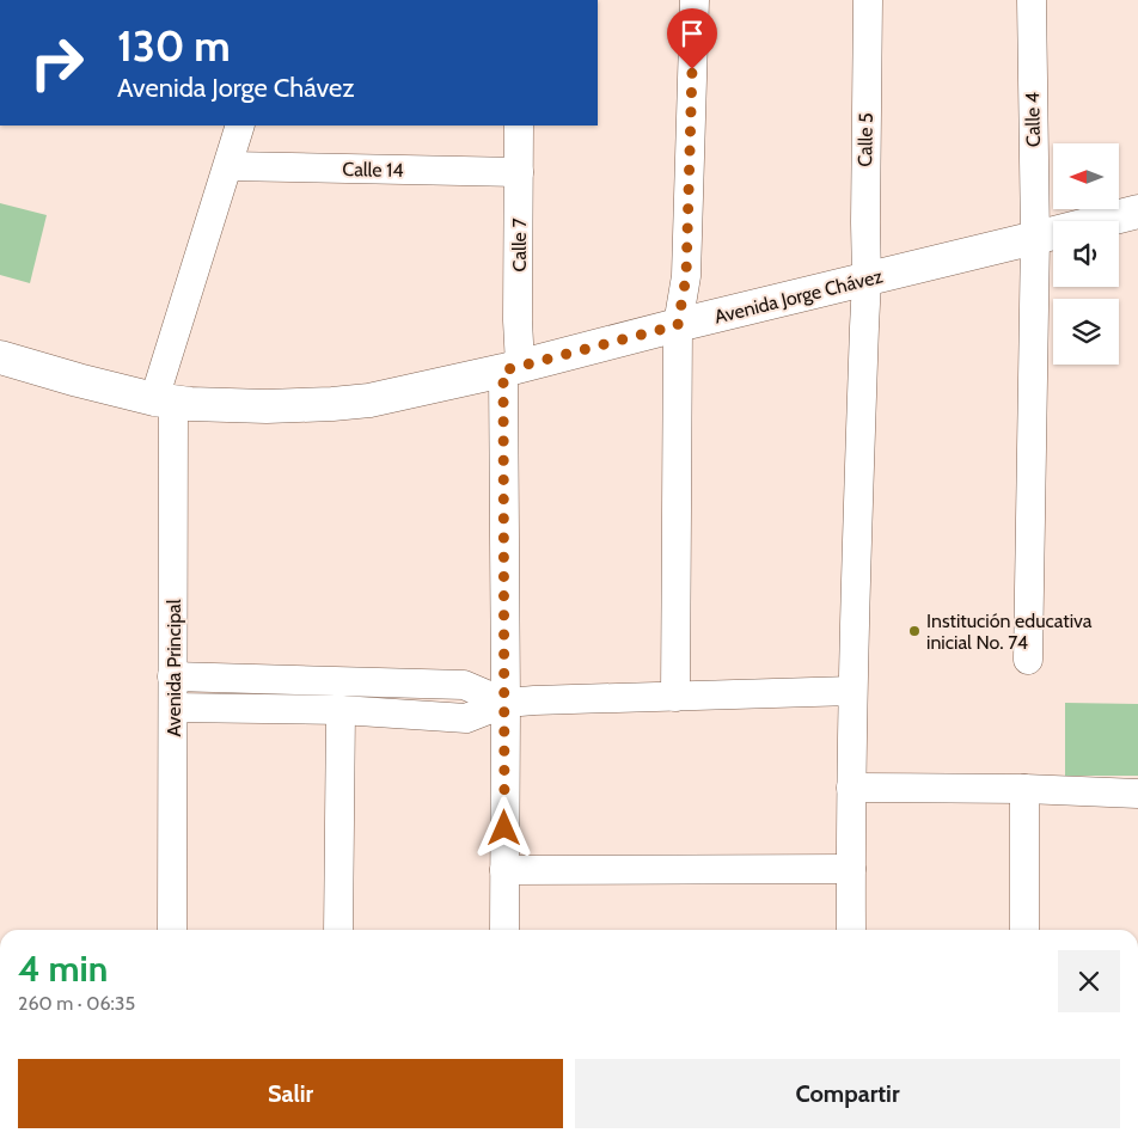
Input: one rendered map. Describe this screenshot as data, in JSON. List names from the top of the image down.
{
  "streets": {
    "main road": ["Avenida Jorge Chávez"],
    "street": [
      "Calle 4",
      "Calle 5",
      "Calle 14",
      "Calle 7",
      "Avenida Principal"
    ]
  },
  "crossings": [
    ["Calle 4", "Avenida Jorge Chávez"],
    ["Calle 5", "Avenida Jorge Chávez"],
    ["Calle 14", "Calle 7"],
    ["Calle 14", "Avenida Principal"],
    ["Calle 7", "Avenida Jorge Chávez"],
    ["Avenida Jorge Chávez", "Avenida Principal"]
  ],
  "places": ["Institución educativa inicial No. 74"],
  "north": "left",
  "page": {
    "turn": ["130 m", "Avenida Jorge Chávez"],
    "heading": ["4 min", "260 m · 06:35"],
    "buttons": ["Salir", "Compartir"]
  }
}
